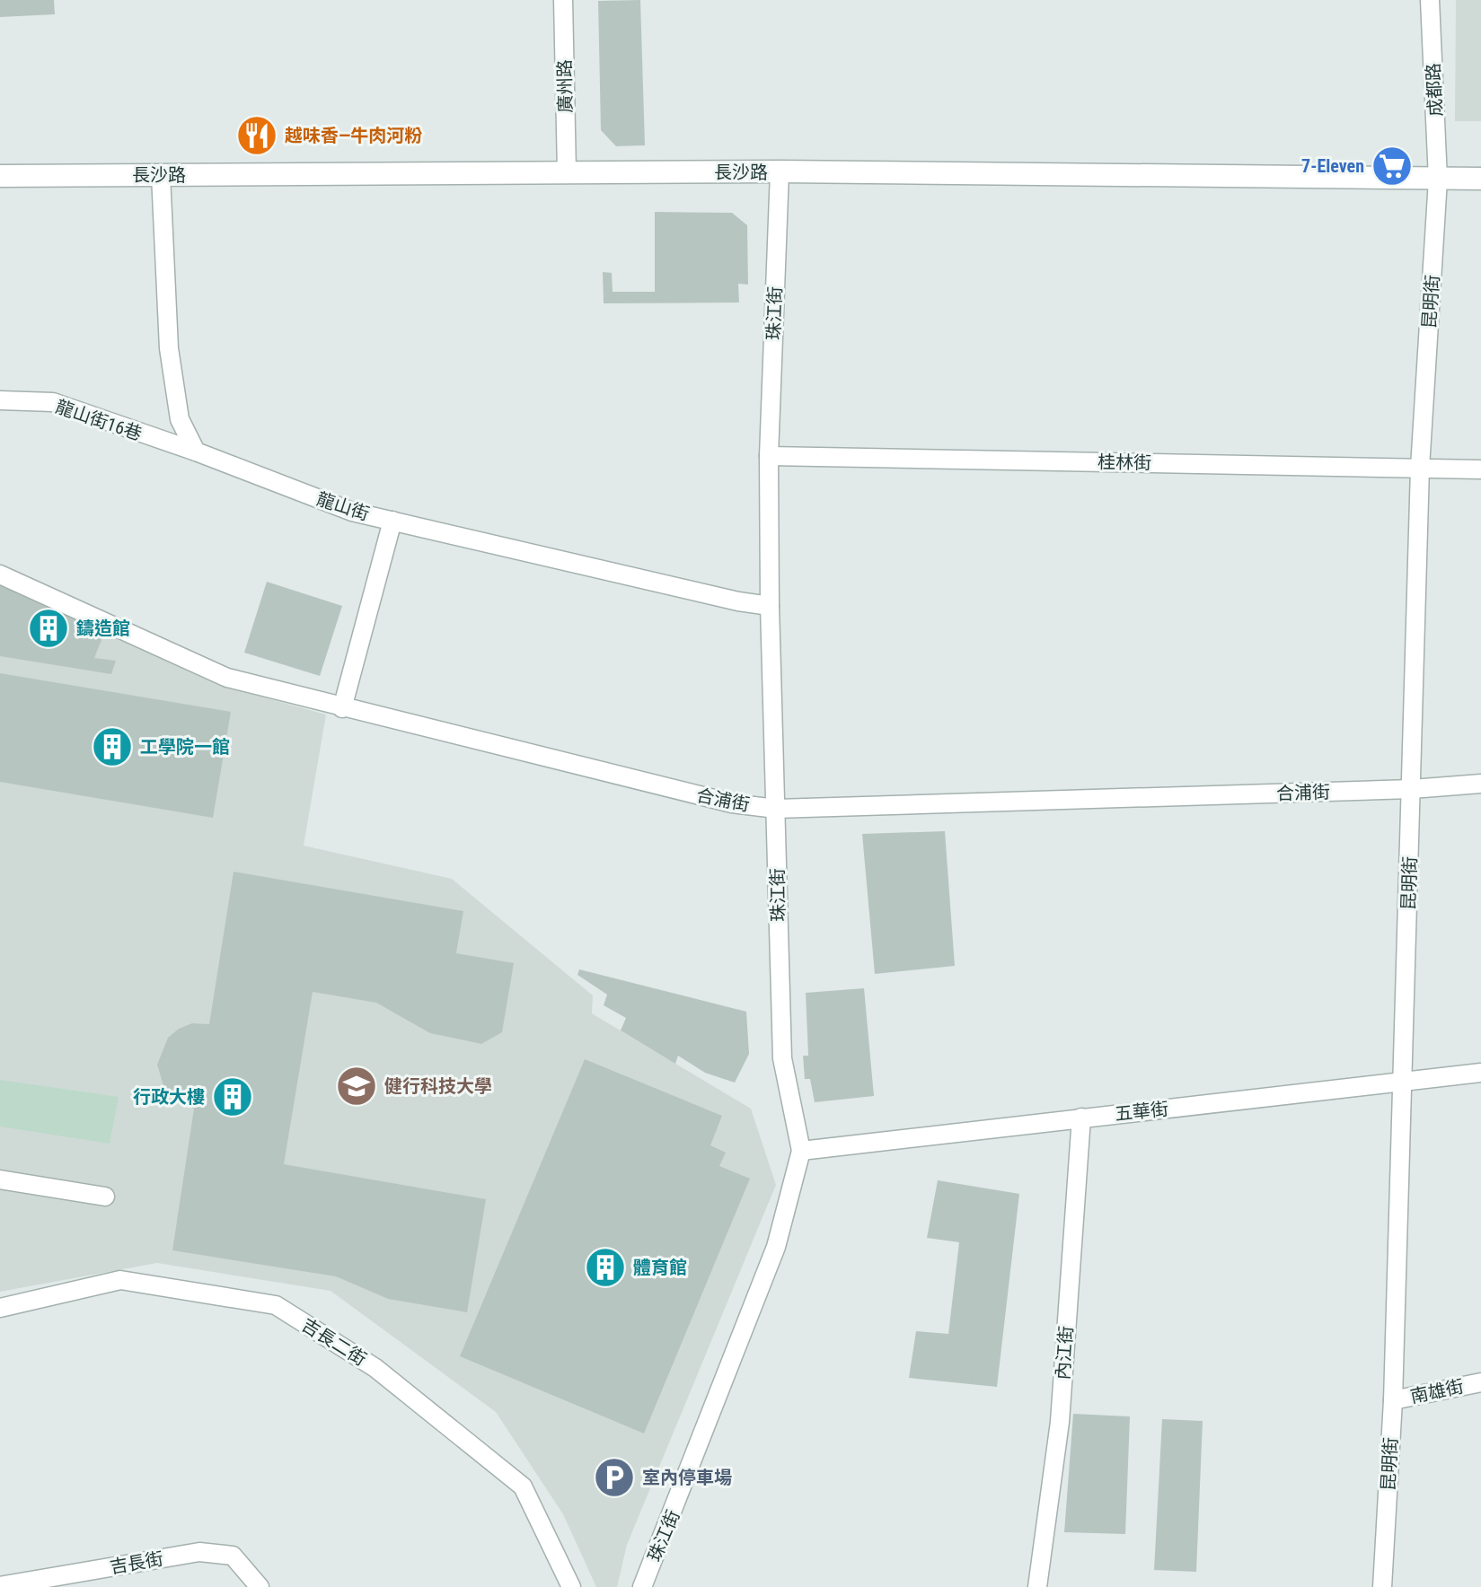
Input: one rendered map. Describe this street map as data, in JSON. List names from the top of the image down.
{
  "streets": {
    "street": ["長沙路"],
    "lane": [
      "廣州路",
      "成都路",
      "昆明街",
      "珠江街",
      "龍山街16巷",
      "桂林街",
      "龍山街",
      "合浦街",
      "五華街",
      "吉長二街",
      "內江街",
      "南雄街",
      "吉長街"
    ]
  },
  "crossings": [
    ["廣州路", "長沙路"],
    ["成都路", "長沙路"],
    ["成都路", "昆明街"],
    ["長沙路", "昆明街"],
    ["長沙路", "珠江街"],
    ["昆明街", "桂林街"],
    ["昆明街", "合浦街"],
    ["昆明街", "五華街"],
    ["昆明街", "南雄街"],
    ["珠江街", "桂林街"],
    ["珠江街", "龍山街"],
    ["珠江街", "合浦街"],
    ["珠江街", "五華街"],
    ["龍山街16巷", "龍山街"],
    ["五華街", "內江街"]
  ],
  "places": {
    "restaurant": ["越味香—牛肉河粉"],
    "supermarket": ["7-Eleven"],
    "building": [
      "鑄造館",
      "工學院一館",
      "行政大樓",
      "體育館"
    ],
    "school or university": ["健行科技大學"],
    "parking": ["室內停車場"]
  }
}
